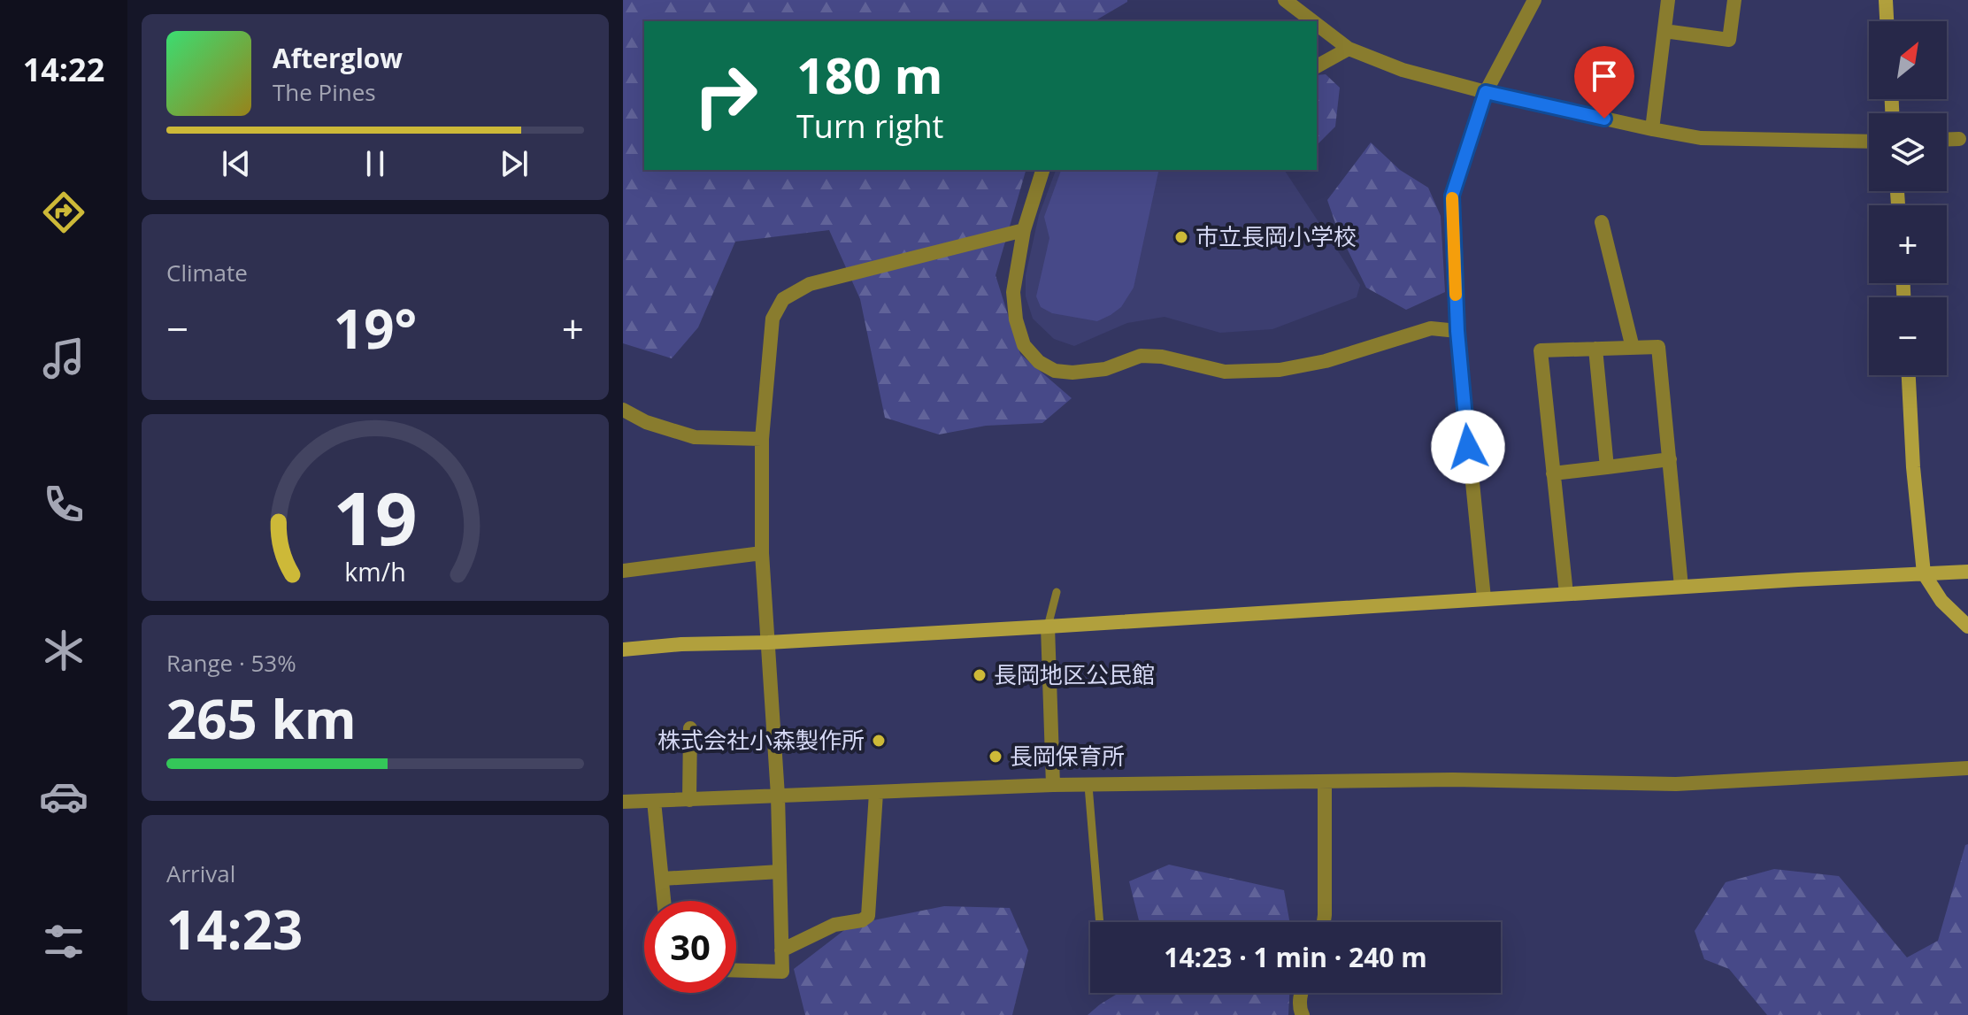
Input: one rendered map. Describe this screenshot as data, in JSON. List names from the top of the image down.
{
  "places": [
    "市立長岡小学校",
    "長岡地区公民館",
    "株式会社小森製作所",
    "長岡保育所"
  ],
  "north": "top right",
  "page": {
    "tabs": "14:22",
    "map_buttons": ["+", "−"],
    "turn": ["180 m", "Turn right"],
    "song": ["Afterglow", "The Pines"],
    "tile": [
      "Climate",
      ["Range · 53%", "265 km"],
      ["Arrival", "14:23"]
    ],
    "heat": ["−", "19°", "+"],
    "limit": "30",
    "trip": "14:23 · 1 min · 240 m",
    "gauge": ["19", "km/h"]
  }
}
